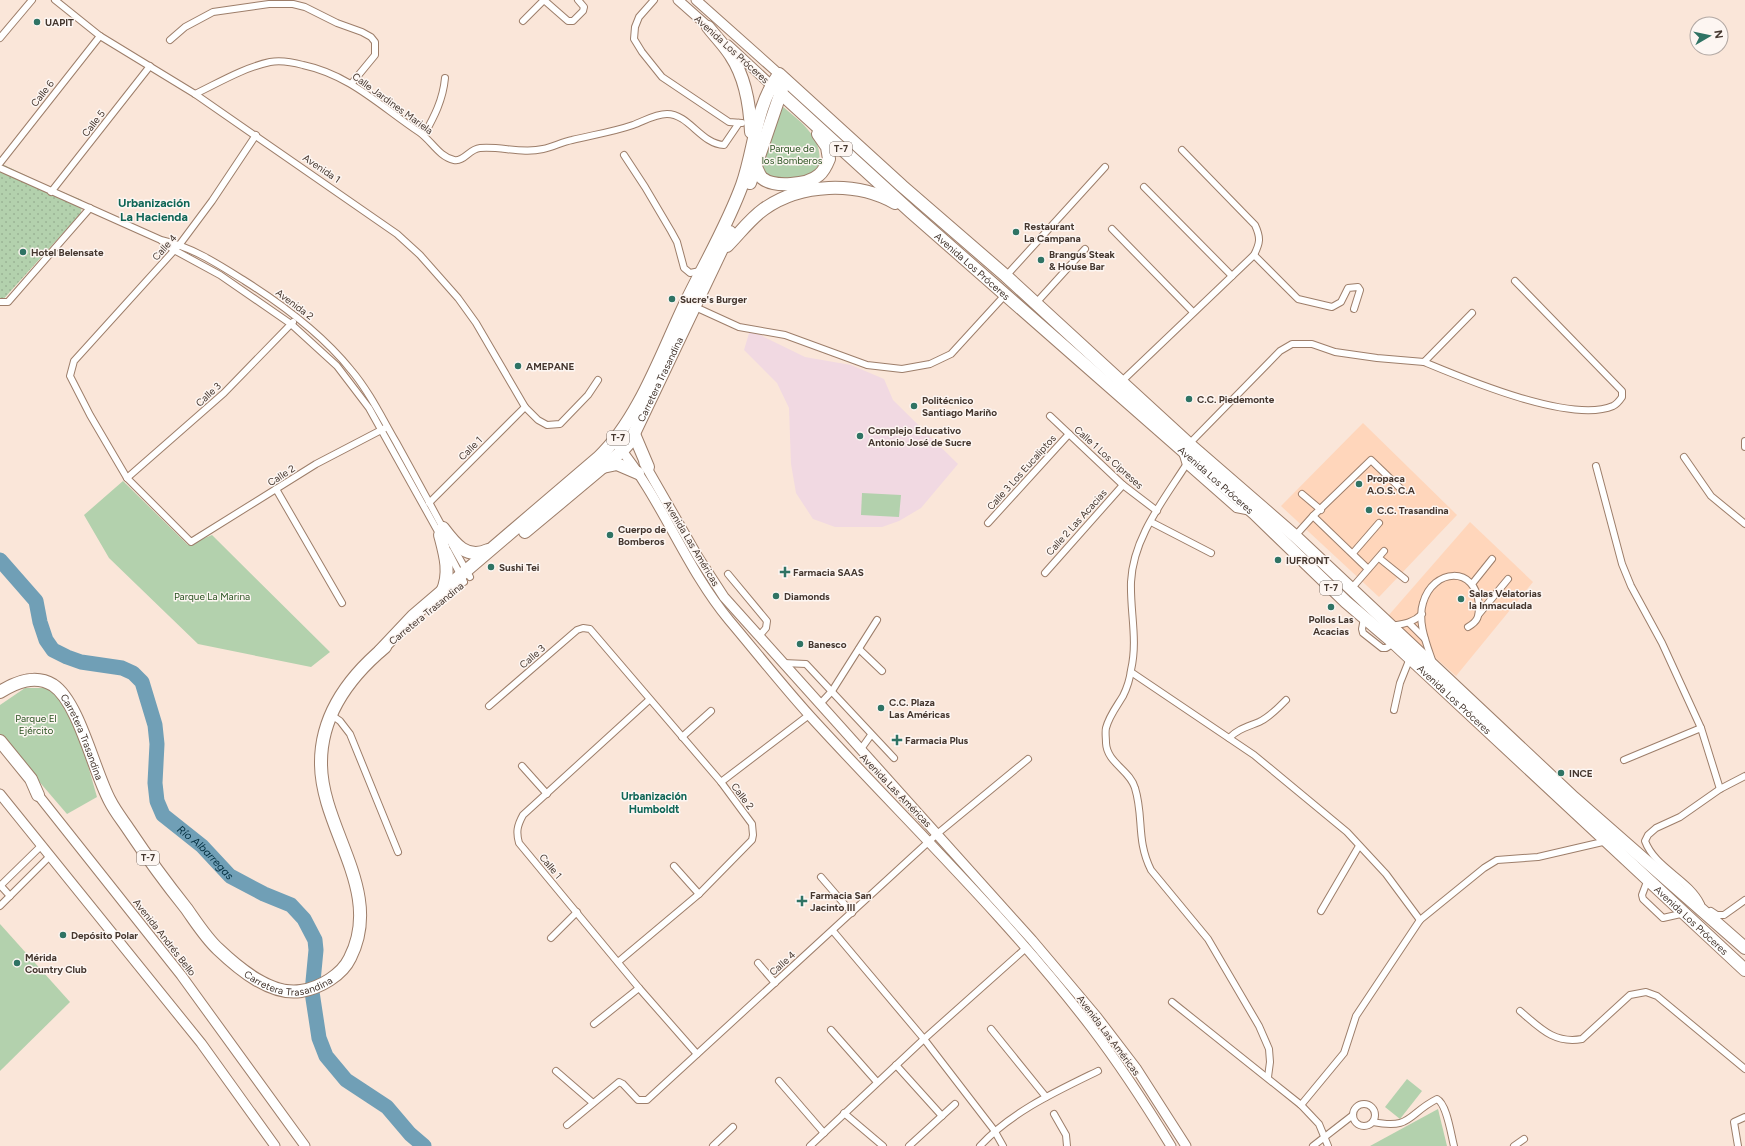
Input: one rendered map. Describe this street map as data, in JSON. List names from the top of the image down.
{
  "streets": {
    "highway": ["Avenida Los Próceres", "T-7", "Carretera Trasandina"],
    "street": [
      "Calle 6",
      "Calle Jardines Mariela",
      "Calle 5",
      "Avenida 1",
      "Calle 4",
      "Avenida 2",
      "Calle 3",
      "Calle 1",
      "Calle 1 Los Cipreses",
      "Calle 3 Los Eucaliptos",
      "Calle 2",
      "Calle 2 Las Acacias",
      "Avenida Las Américas",
      "Avenida Andrés Bello"
    ]
  },
  "crossings": [
    ["Avenida Los Próceres", "Carretera Trasandina"],
    ["Calle 6", "Avenida 1"],
    ["Calle Jardines Mariela", "Avenida 1"],
    ["Calle 5", "Avenida 1"],
    ["Calle 5", "Avenida 2"],
    ["T-7", "Carretera Trasandina"],
    ["Avenida 1", "Calle 4"],
    ["Avenida 1", "Calle 1"],
    ["Calle 4", "Avenida 2"],
    ["Calle 4", "Calle 3"],
    ["Calle 4", "Calle 1"],
    ["Calle 4", "Calle 2"],
    ["Calle 4", "Avenida Las Américas"],
    ["Avenida 2", "Carretera Trasandina"],
    ["Avenida 2", "Calle 3"],
    ["Avenida 2", "Calle 1"],
    ["Avenida 2", "Calle 2"],
    ["Carretera Trasandina", "Avenida Las Américas"],
    ["Calle 3", "Calle 2"],
    ["Calle 1", "Calle 2"],
    ["Calle 1 Los Cipreses", "Calle 3 Los Eucaliptos"],
    ["Calle 1 Los Cipreses", "Calle 2 Las Acacias"]
  ],
  "districts": ["Urbanización La Hacienda", "Urbanización Humboldt"],
  "water": ["Río Albarregas"],
  "parks": ["Parque de los Bomberos", "Parque La Marina", "Parque El Ejército"],
  "places": {
    "other": [
      "UAPIT",
      "Restaurant La Campana",
      "Hotel Belensate",
      "Brangus Steak & House Bar",
      "Sucre's Burger",
      "AMEPANE",
      "C.C. Piedemonte",
      "Politécnico Santiago Mariño",
      "Complejo Educativo Antonio José de Sucre",
      "Propaca A.O.S. C.A",
      "C.C. Trasandina",
      "Cuerpo de Bomberos",
      "IUFRONT",
      "Sushi Tei",
      "Diamonds",
      "Salas Velatorias la Inmaculada",
      "Pollos Las Acacias",
      "Banesco",
      "C.C. Plaza Las Américas",
      "INCE",
      "Depósito Polar",
      "Mérida Country Club"
    ],
    "health": ["Farmacia SAAS", "Farmacia Plus", "Farmacia San Jacinto III"]
  },
  "north": "right"
}
